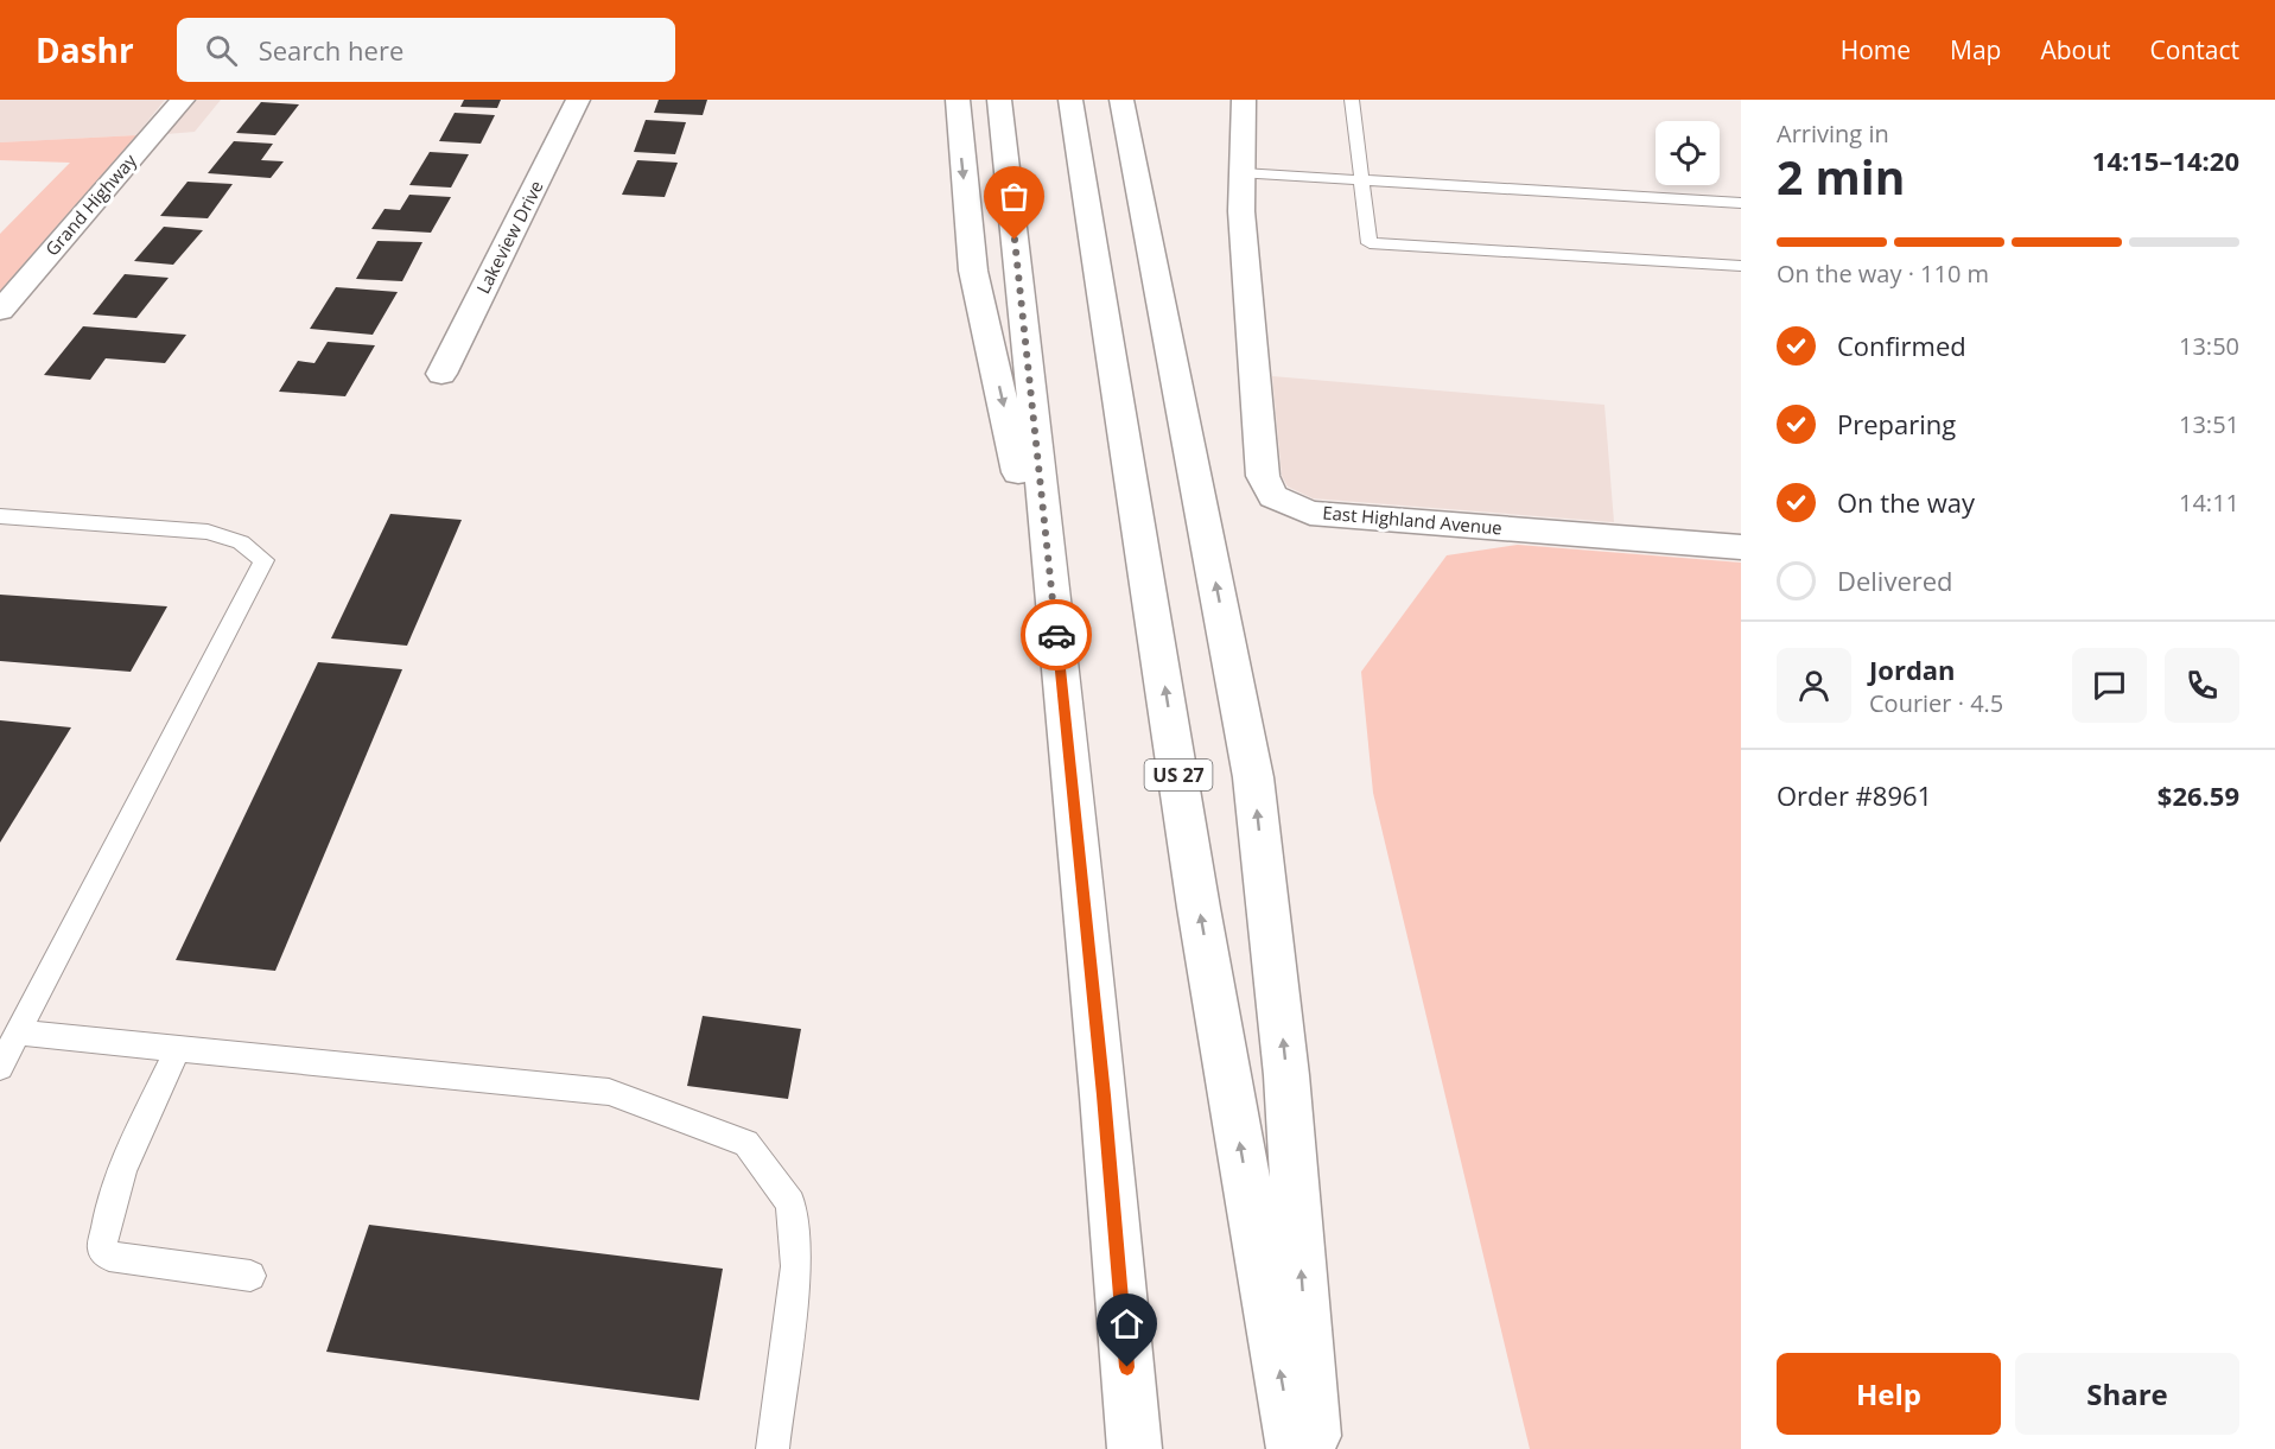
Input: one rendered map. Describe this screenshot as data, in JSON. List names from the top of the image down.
{
  "streets": {
    "main road": [
      "Grand Highway",
      "Lakeview Drive",
      "East Highland Avenue",
      "US 27"
    ]
  },
  "page": {
    "header": "Dashr",
    "search": "Search here",
    "nav": [
      "Home",
      "Map",
      "About",
      "Contact"
    ],
    "heading": ["2 min", "Arriving in", "14:15–14:20"],
    "panel": [
      "Jordan",
      "Courier · 4.5",
      "Order #8961",
      "$26.59"
    ],
    "bar": "On the way · 110 m",
    "list": [
      ["Confirmed", "13:50"],
      ["Preparing", "13:51"],
      ["On the way", "14:11"],
      "Delivered"
    ],
    "buttons": ["Help", "Share"]
  }
}
